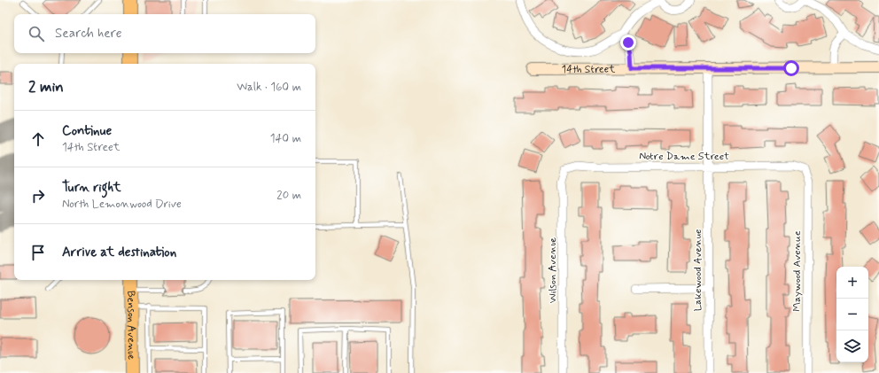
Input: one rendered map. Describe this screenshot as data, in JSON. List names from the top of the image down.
{
  "streets": {
    "main road": ["Benson Avenue"],
    "street": [
      "14th Street",
      "Notre Dame Street",
      "Wilson Avenue",
      "Lakewood Avenue",
      "Maywood Avenue"
    ]
  },
  "crossings": [
    ["14th Street", "Lakewood Avenue"],
    ["Notre Dame Street", "Wilson Avenue"],
    ["Notre Dame Street", "Lakewood Avenue"],
    ["Notre Dame Street", "Maywood Avenue"]
  ],
  "page": {
    "search": "Search here",
    "heading": ["2 min", "Walk · 160 m"],
    "list": [
      ["Continue", "14th Street", "140 m"],
      ["Turn right", "North Lemonwood Drive", "20 m"],
      "Arrive at destination"
    ],
    "map_buttons": ["+", "−"]
  }
}
